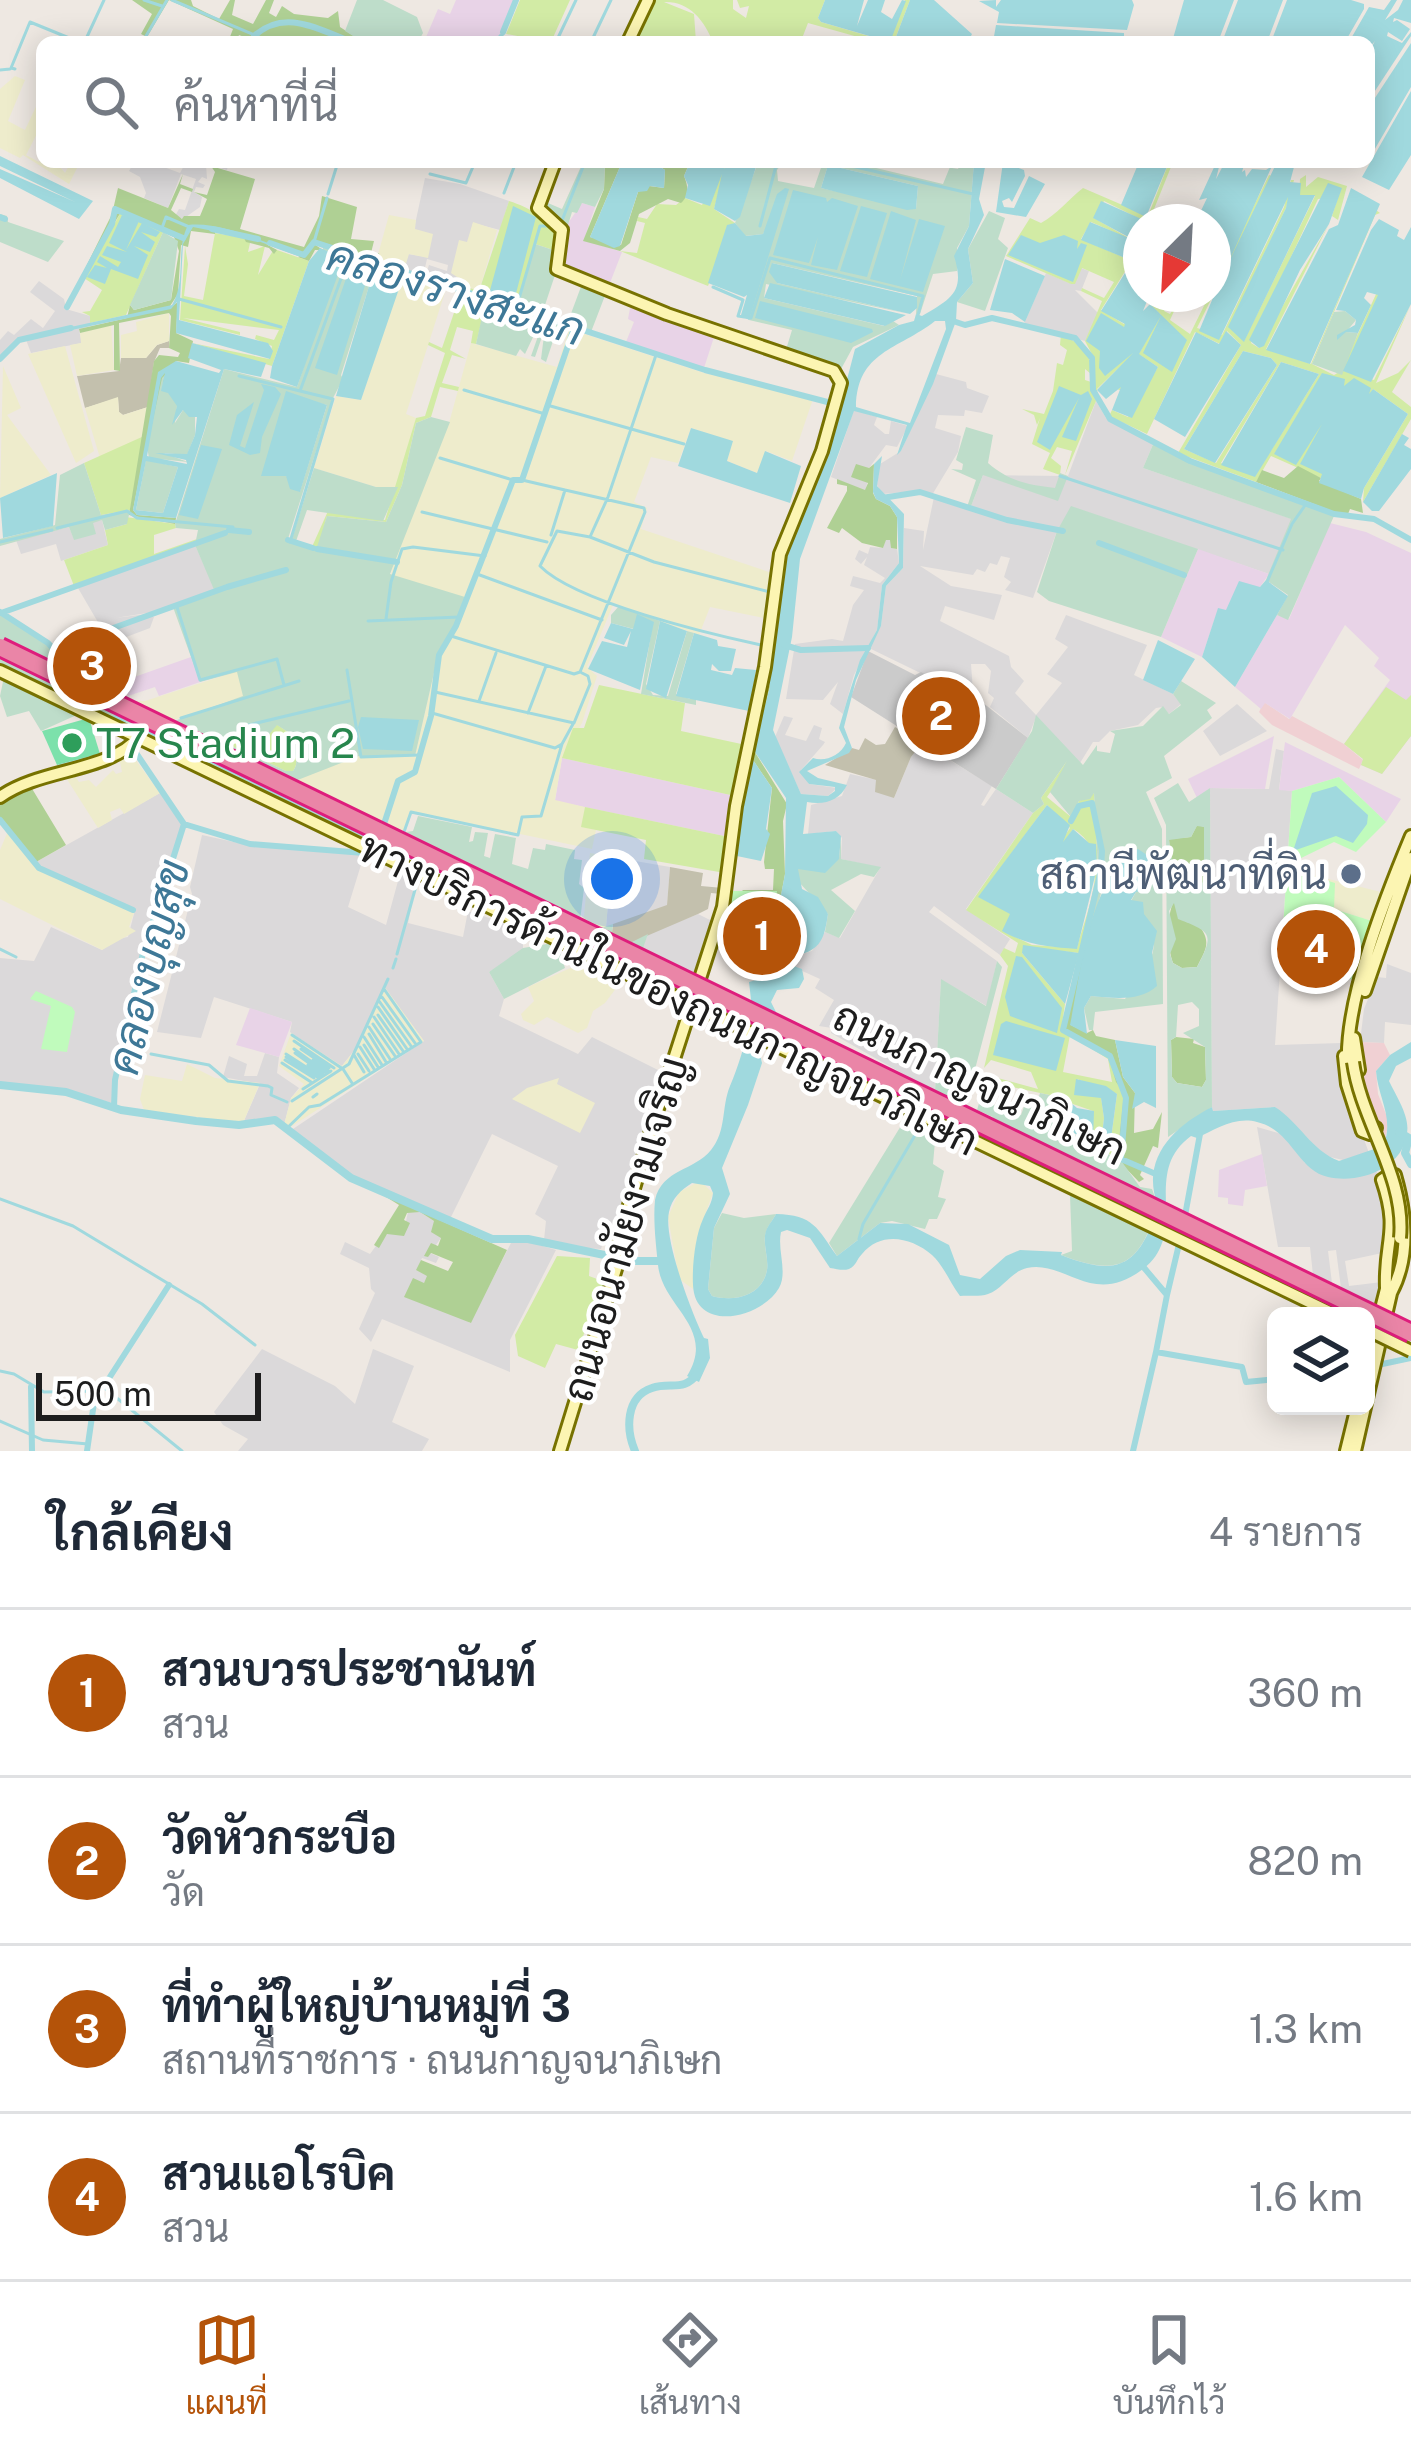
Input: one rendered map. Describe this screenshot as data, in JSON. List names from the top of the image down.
{
  "streets": {
    "highway": ["ถนนกาญจนาภิเษก"],
    "main road": ["ทางบริการด้านในของถนนกาญจนาภิเษก", "ถนนอนามัยงามเจริญ"]
  },
  "crossings": [
    ["ทางบริการด้านในของถนนกาญจนาภิเษก", "ถนนอนามัยงามเจริญ"]
  ],
  "water": ["คลองรางสะแก", "คลองบุญสุข"],
  "places": ["T7 Stadium 2", "สถานีพัฒนาที่ดิน"],
  "scale_bar": "500 m",
  "north": "bottom left",
  "page": {
    "search": "ค้นหาที่นี่",
    "pins": [
      "3",
      "2",
      "1",
      "4"
    ],
    "scale": "500 m",
    "heading": ["ใกล้เคียง", "4 รายการ"],
    "list": [
      {
        "mark": "1",
        "name": "สวนบวรประชานันท์",
        "note": "สวน",
        "value": "360 m"
      },
      {
        "mark": "2",
        "name": "วัดหัวกระบือ",
        "note": "วัด",
        "value": "820 m"
      },
      {
        "mark": "3",
        "name": "ที่ทำผู้ใหญ่บ้านหมู่ที่ 3",
        "note": "สถานที่ราชการ · ถนนกาญจนาภิเษก",
        "value": "1.3 km"
      },
      {
        "mark": "4",
        "name": "สวนแอโรบิค",
        "note": "สวน",
        "value": "1.6 km"
      }
    ],
    "nav": ["แผนที่", "เส้นทาง", "บันทึกไว้"]
  }
}
